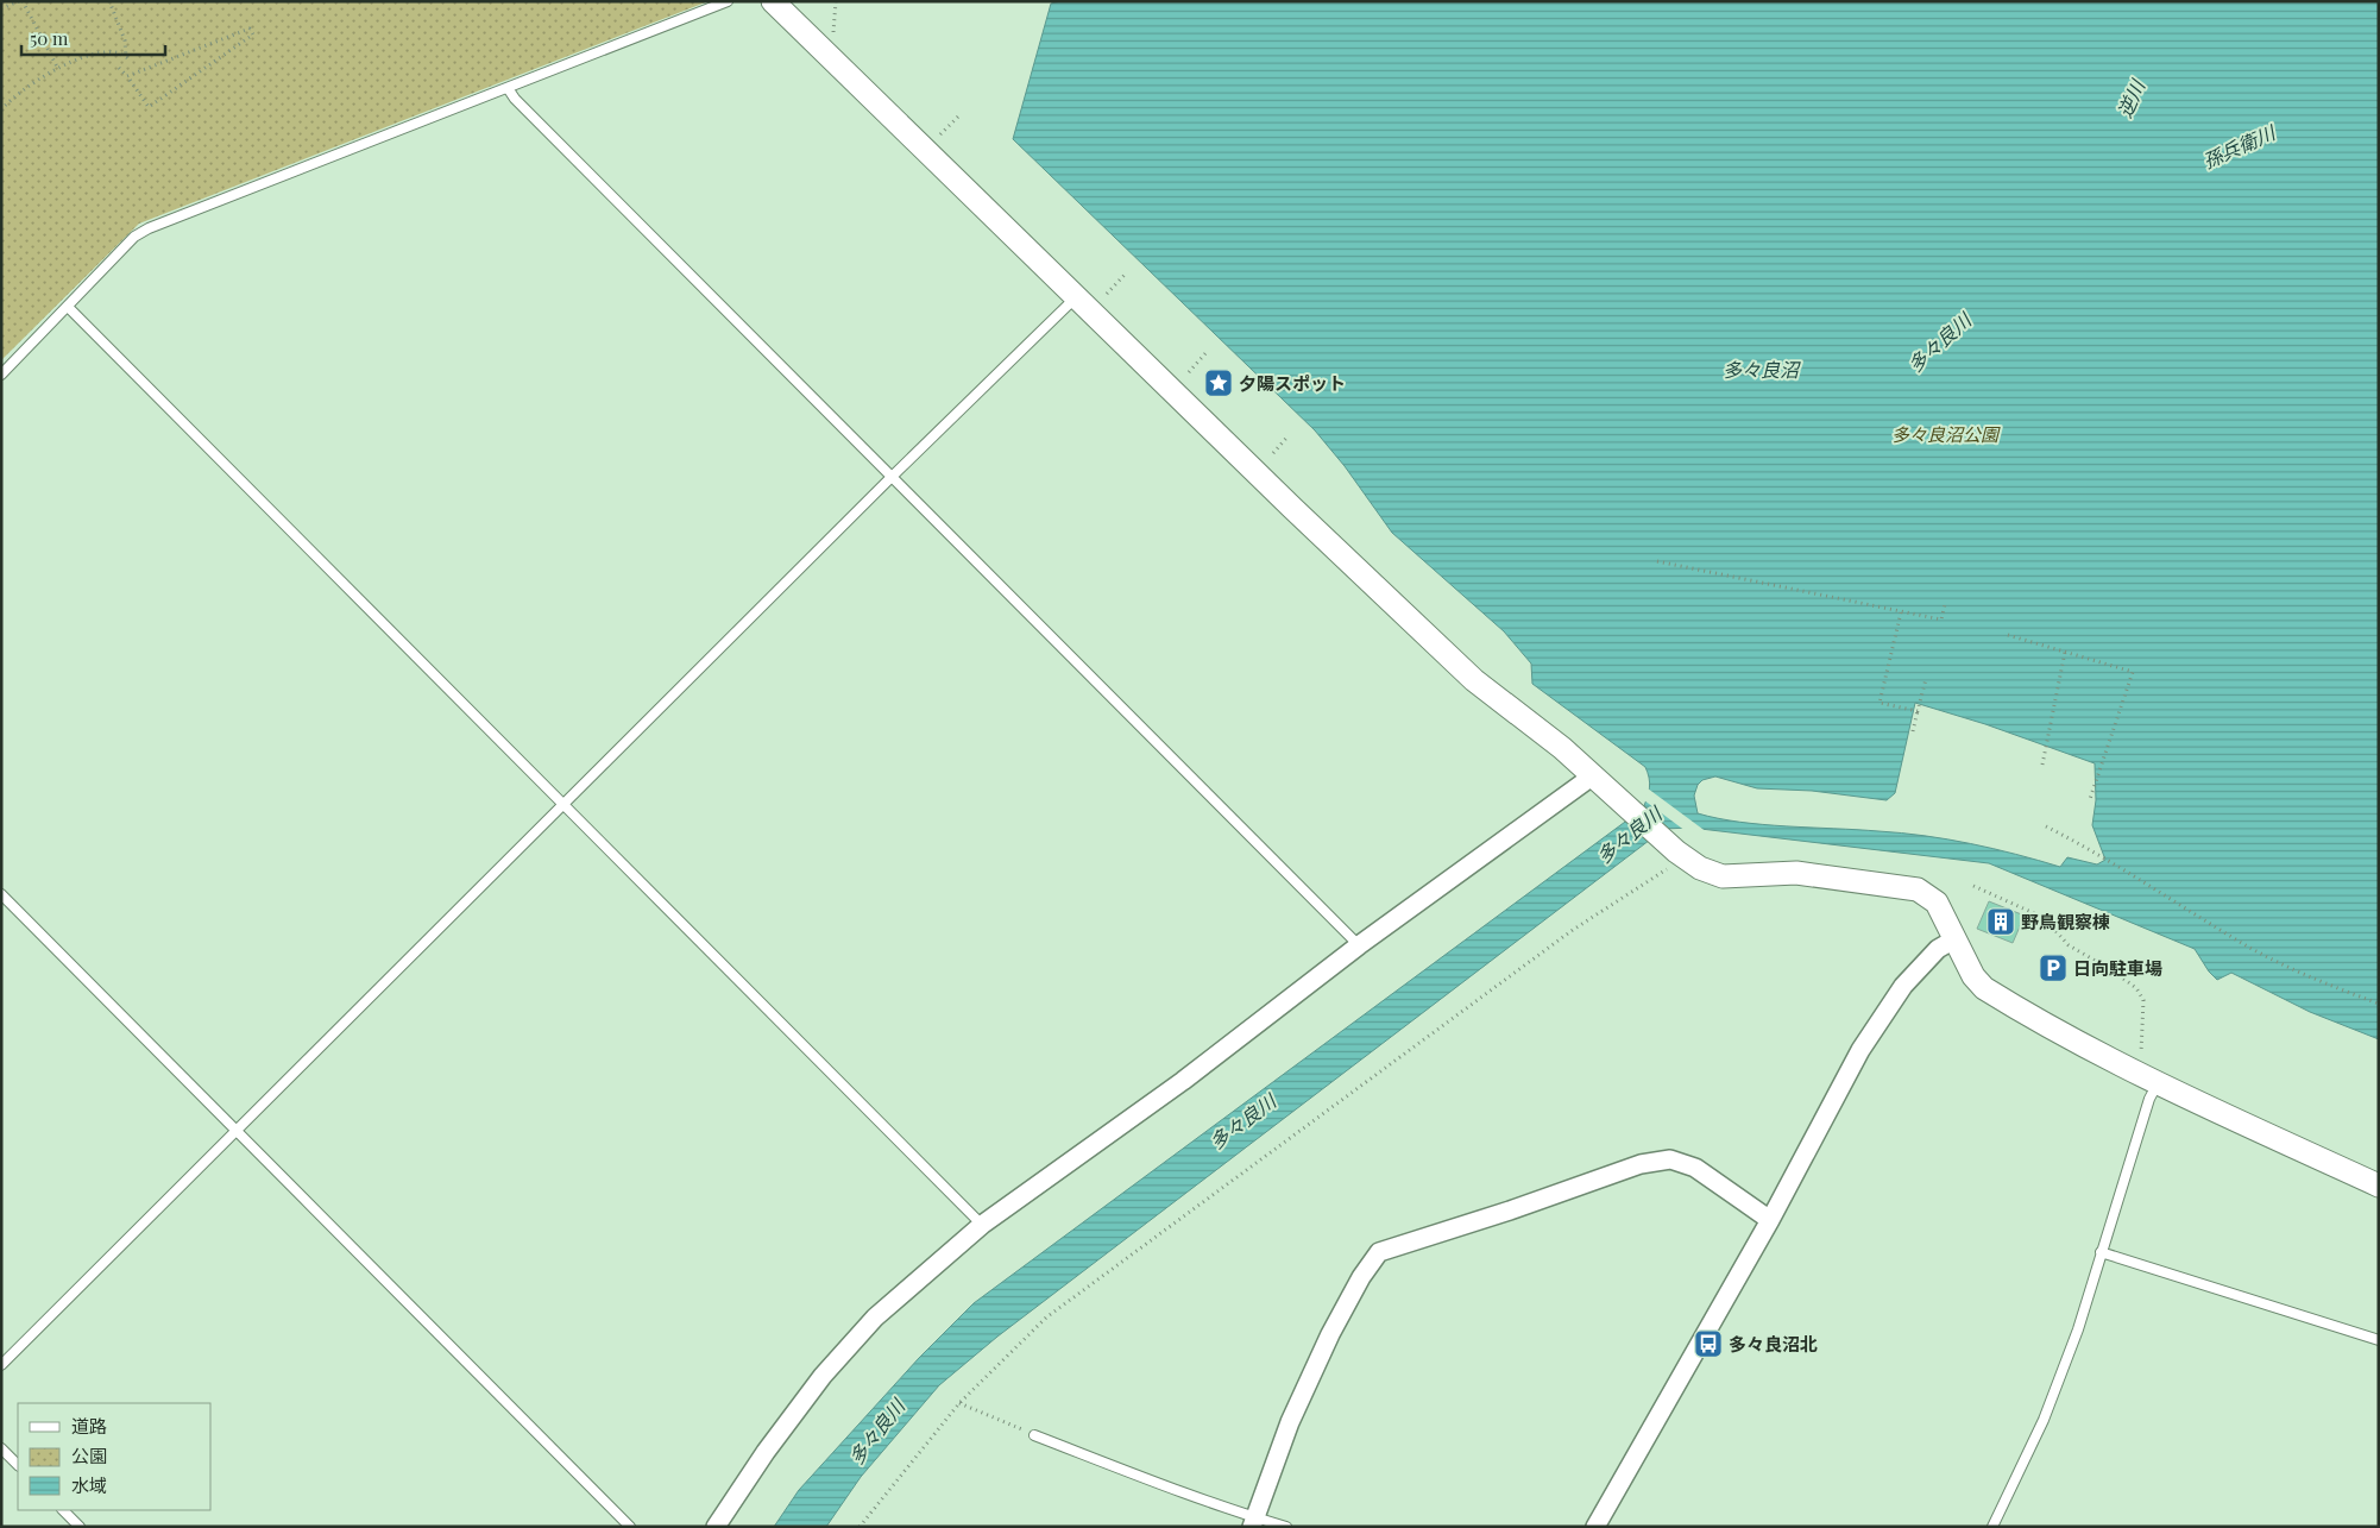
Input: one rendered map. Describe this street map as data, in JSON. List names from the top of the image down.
{
  "water": [
    "逆川",
    "孫兵衛川",
    "多々良川",
    "多々良沼"
  ],
  "parks": ["多々良沼公園"],
  "places": {
    "place": ["夕陽スポット"],
    "building": ["野鳥観察棟"],
    "parking": ["日向駐車場"],
    "bus stop": ["多々良沼北"]
  },
  "legend": ["道路", "公園", "水域"],
  "scale_bar": "50 m"
}
